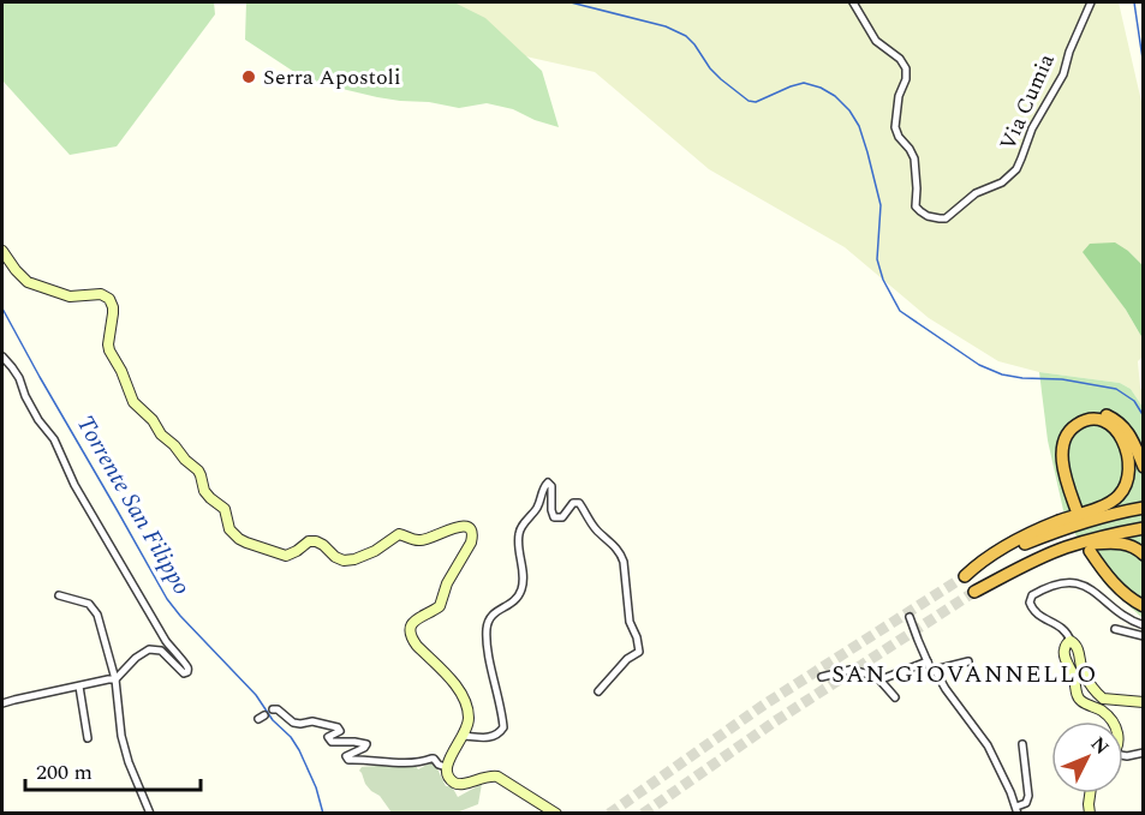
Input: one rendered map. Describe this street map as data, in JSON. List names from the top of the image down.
{
  "streets": {
    "street": ["Via Cumia"]
  },
  "districts": ["SAN GIOVANNELLO"],
  "water": ["Torrente San Filippo"],
  "places": ["Serra Apostoli"],
  "scale_bar": "200 m",
  "north": "top right"
}
